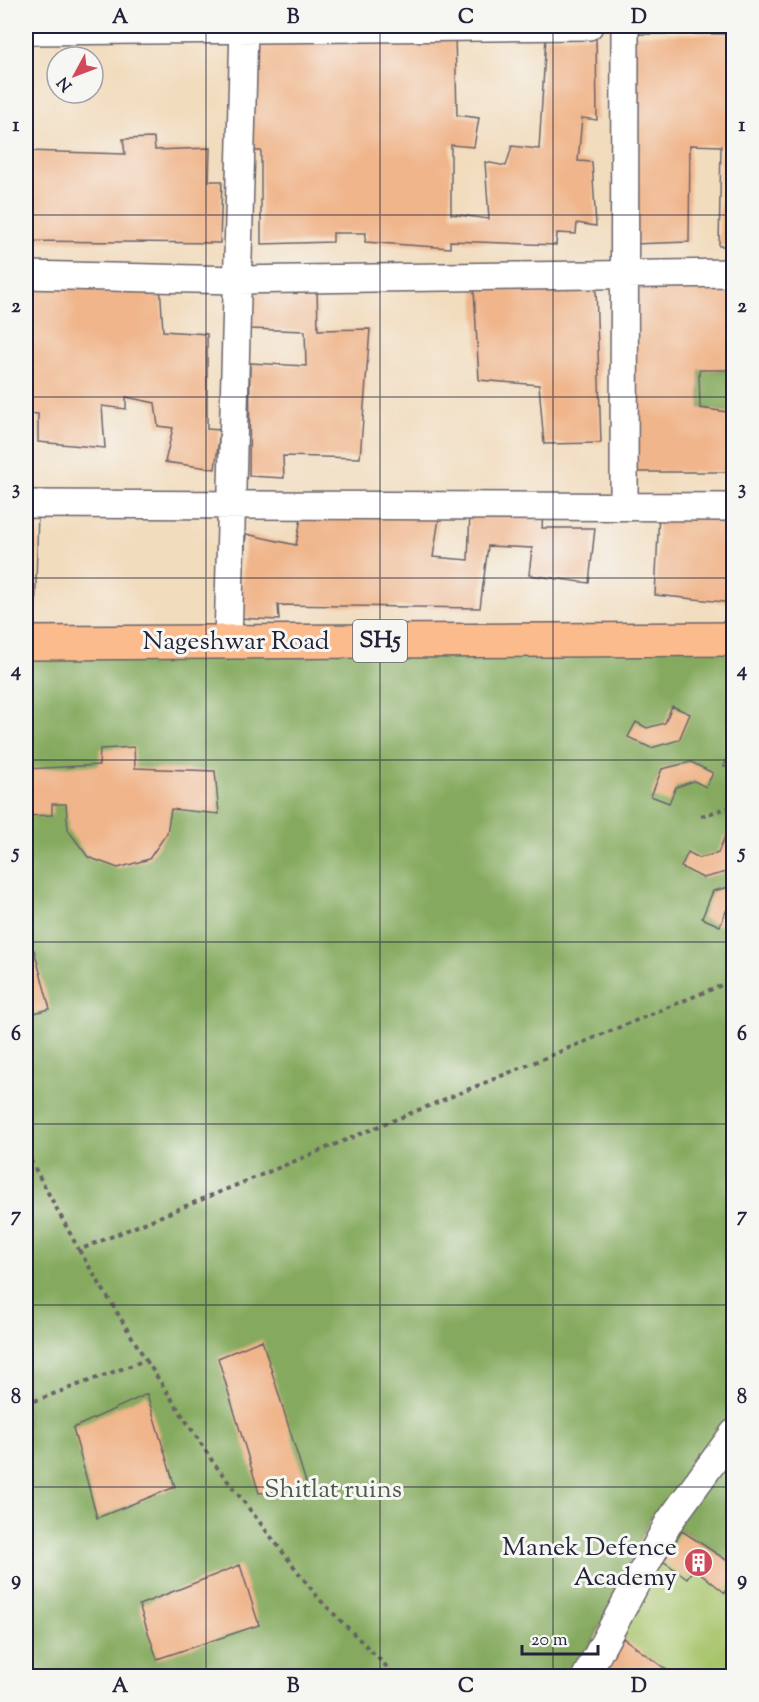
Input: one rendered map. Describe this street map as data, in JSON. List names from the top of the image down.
{
  "streets": {
    "main road": ["SH5", "Nageshwar Road"]
  },
  "parks": ["Shitlat ruins"],
  "places": {
    "building": ["Manek Defence Academy"]
  },
  "scale_bar": "20 m",
  "north": "bottom left",
  "grid": {
    "columns": [
      "A",
      "B",
      "C",
      "D"
    ],
    "rows": [
      "1",
      "2",
      "3",
      "4",
      "5",
      "6",
      "7",
      "8",
      "9"
    ]
  }
}
